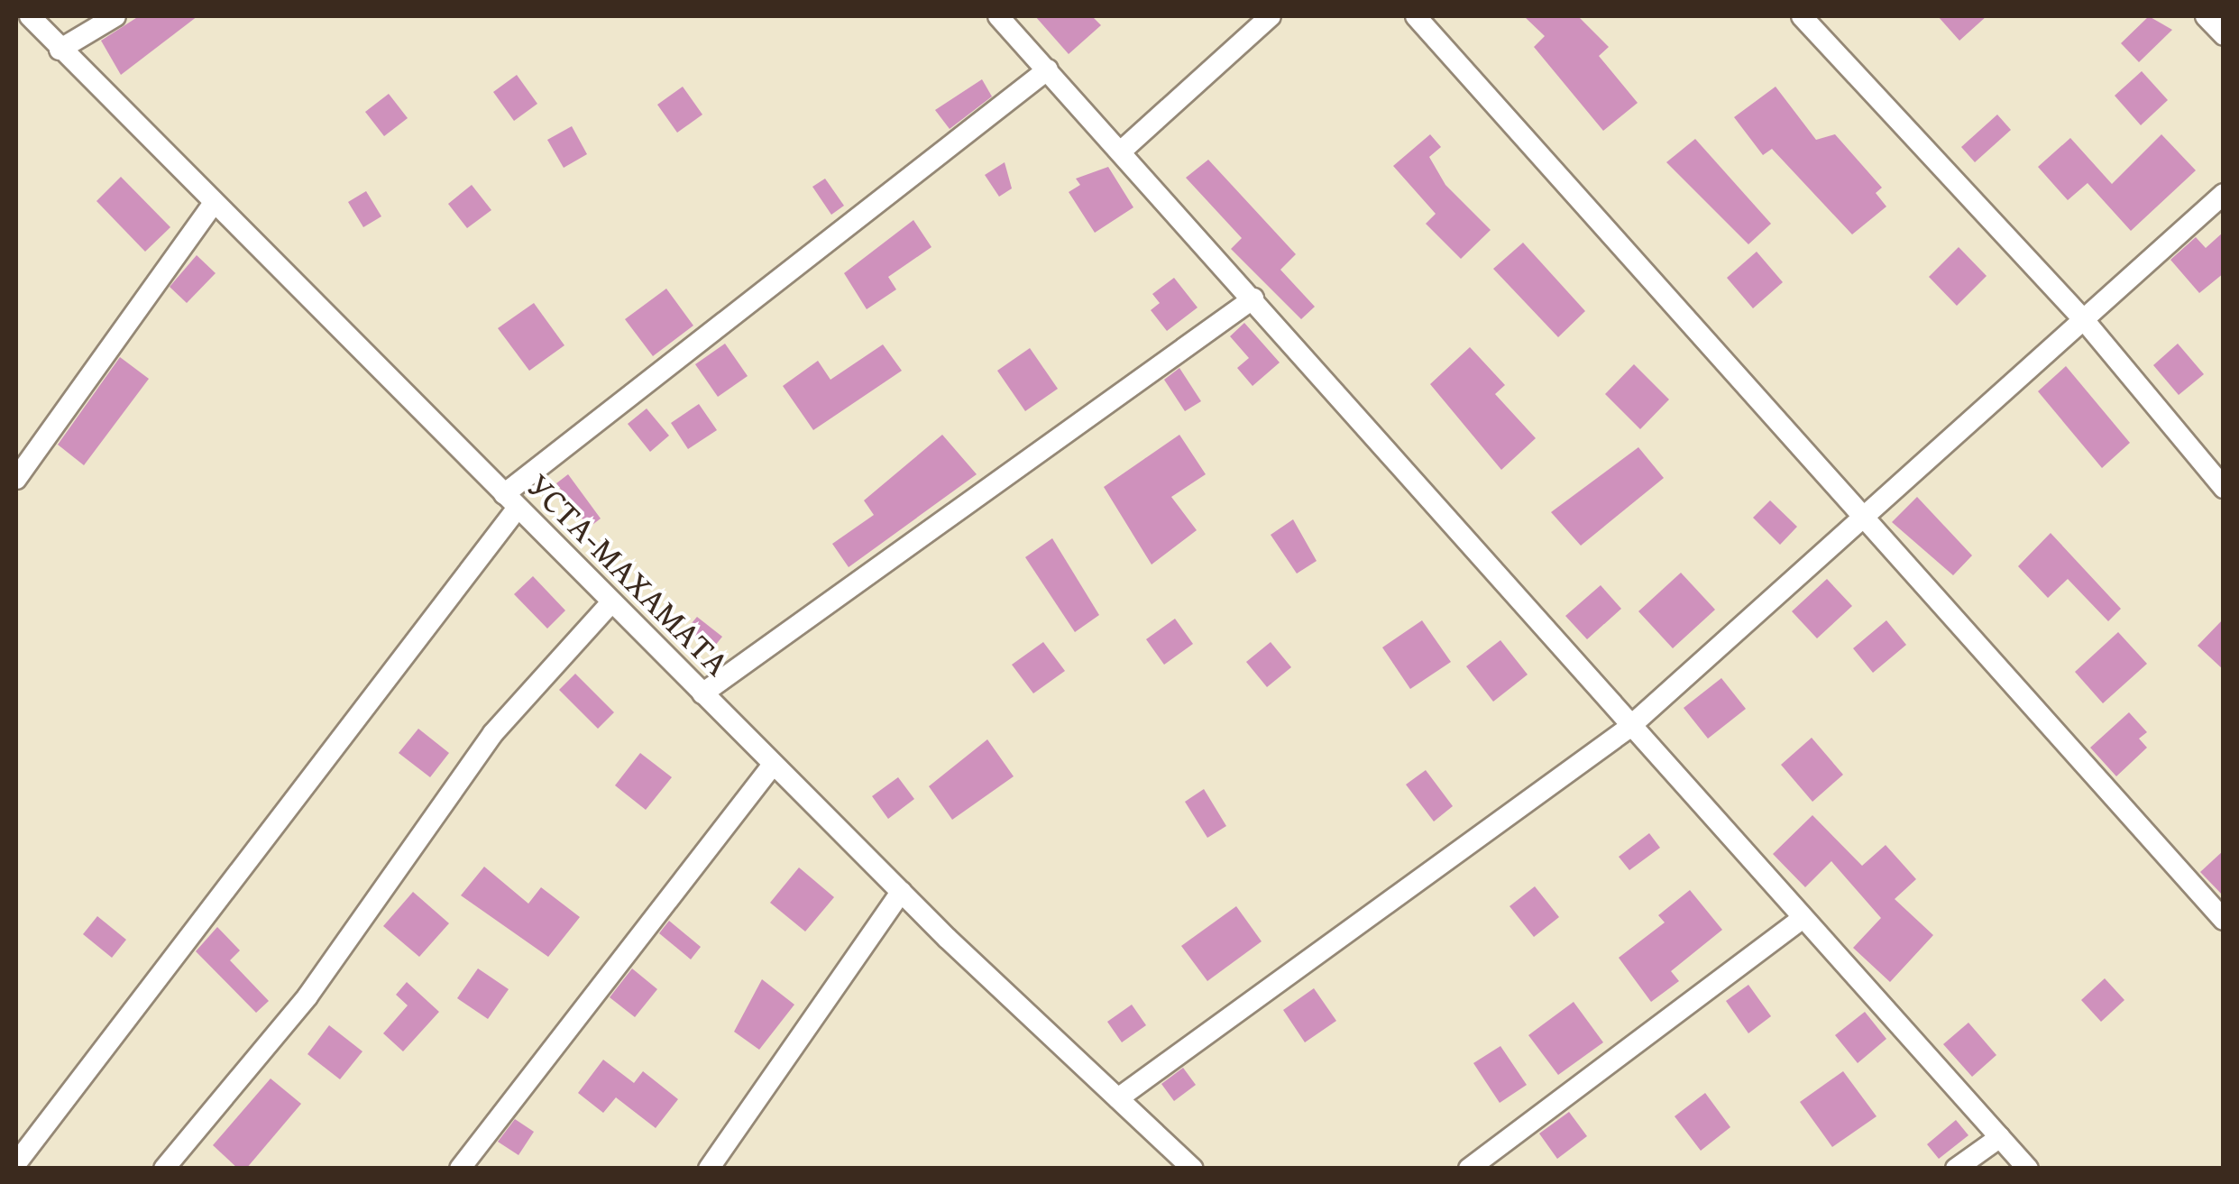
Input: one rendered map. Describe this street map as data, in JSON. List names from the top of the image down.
{
  "streets": {
    "street": ["УСТА-МАХАМАТА"]
  }
}
